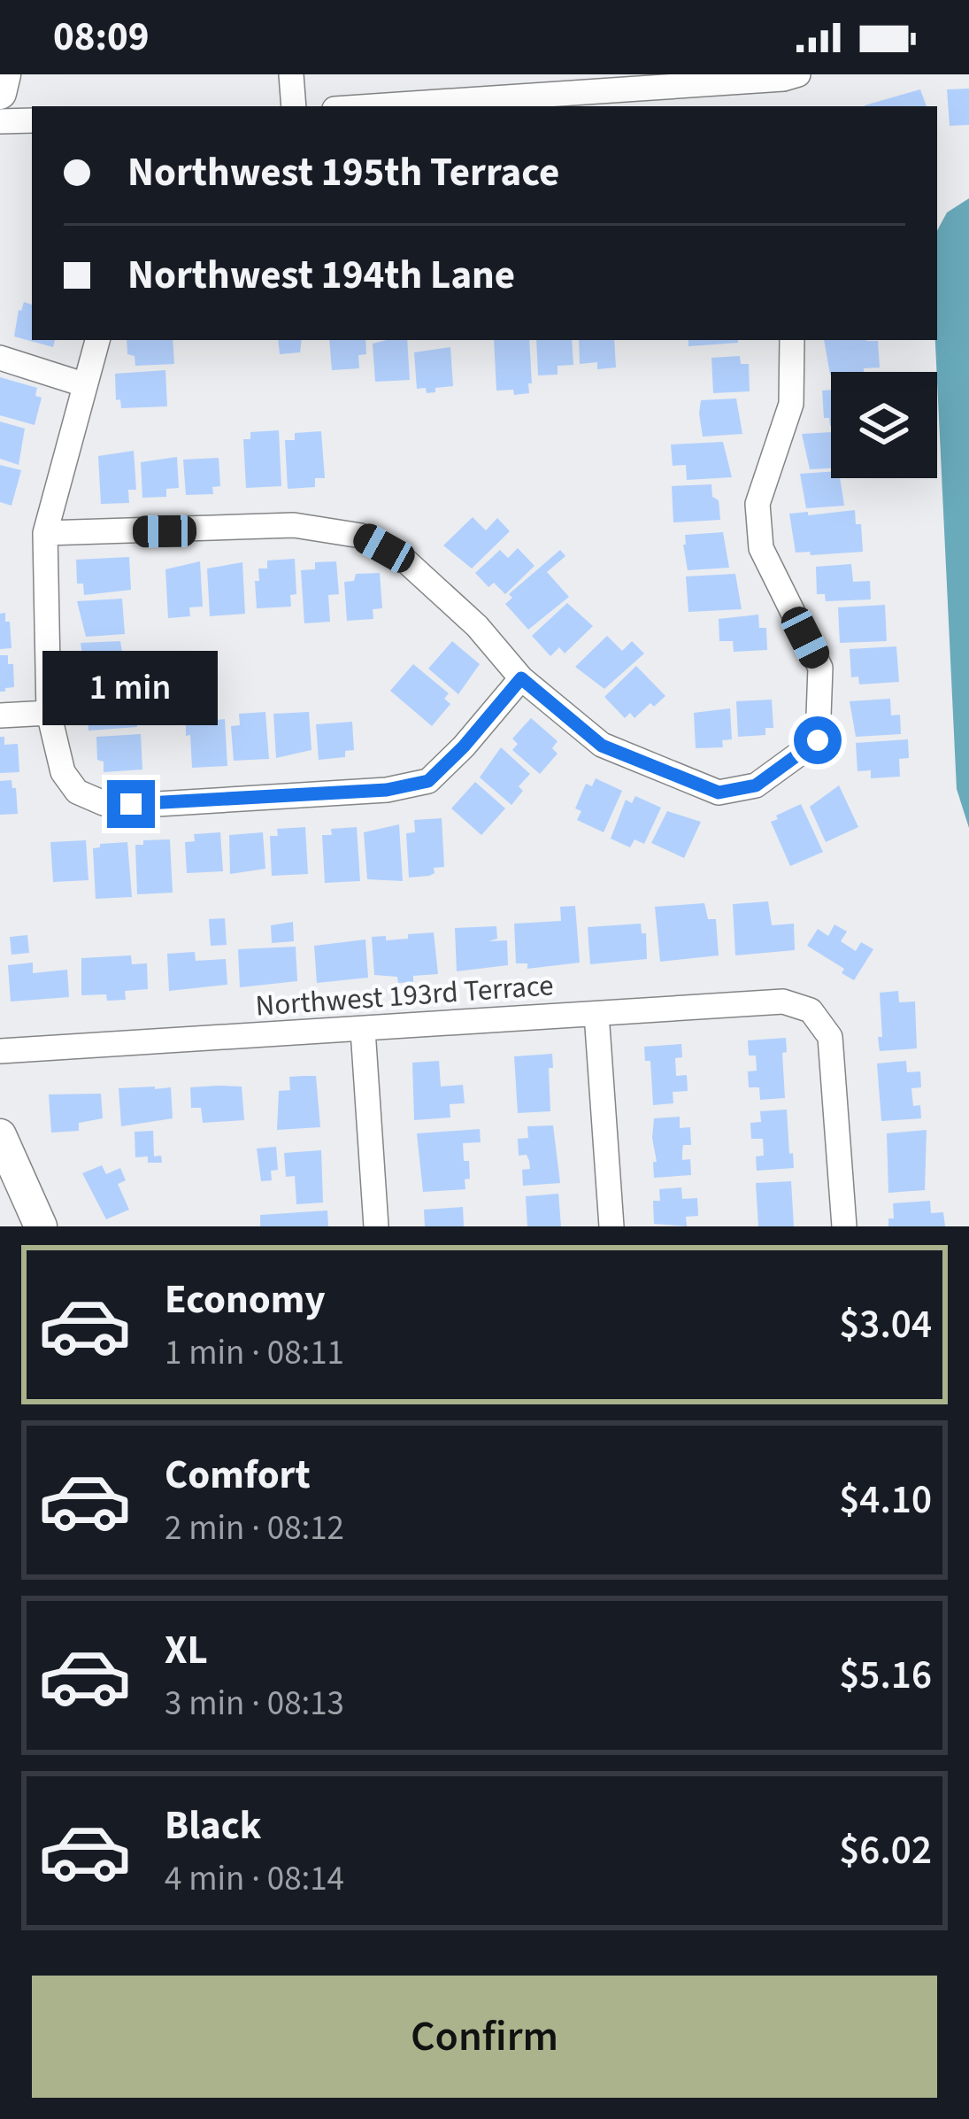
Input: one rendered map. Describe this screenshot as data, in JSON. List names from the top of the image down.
{
  "streets": {
    "street": ["Northwest 193rd Terrace"]
  },
  "page": {
    "status": "08:09",
    "banner": ["Northwest 195th Terrace", "Northwest 194th Lane"],
    "bubble": "1 min",
    "list": [
      {
        "name": "Economy",
        "note": "1 min · 08:11",
        "value": "$3.04"
      },
      {
        "name": "Comfort",
        "note": "2 min · 08:12",
        "value": "$4.10"
      },
      {
        "name": "XL",
        "note": "3 min · 08:13",
        "value": "$5.16"
      },
      {
        "name": "Black",
        "note": "4 min · 08:14",
        "value": "$6.02"
      }
    ],
    "buttons": "Confirm"
  }
}
